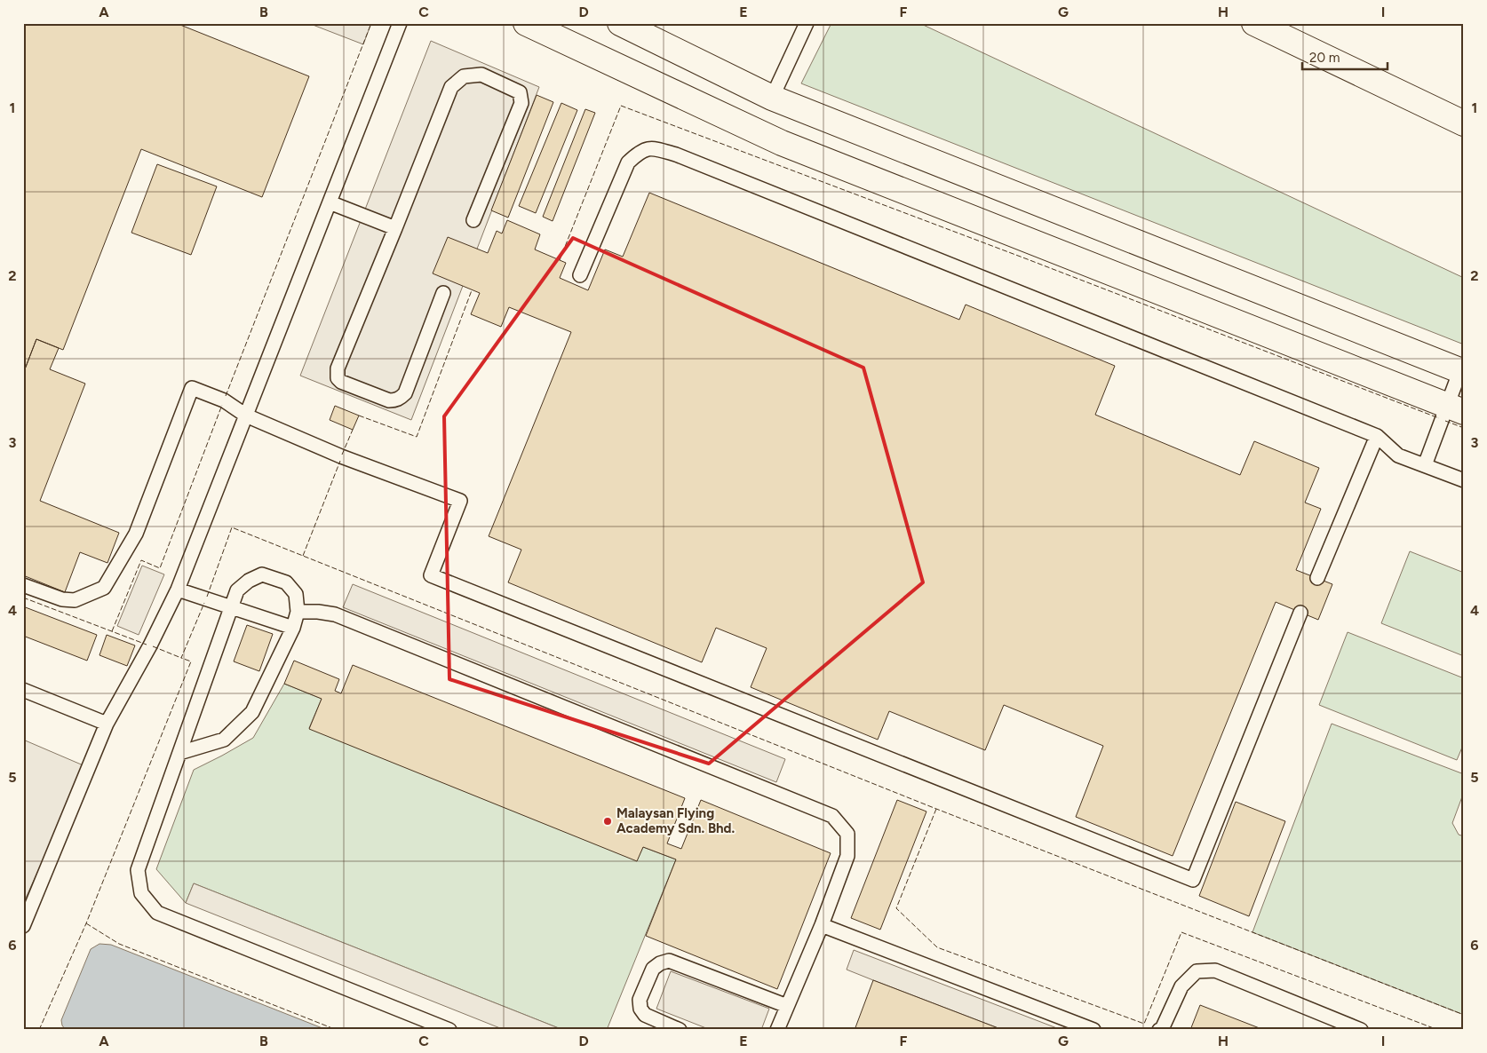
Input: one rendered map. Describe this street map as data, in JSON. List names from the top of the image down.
{
  "places": ["Malaysan Flying Academy Sdn. Bhd."],
  "scale_bar": "20 m",
  "grid": {
    "columns": [
      "A",
      "B",
      "C",
      "D",
      "E",
      "F",
      "G",
      "H",
      "I"
    ],
    "rows": [
      "1",
      "2",
      "3",
      "4",
      "5",
      "6"
    ]
  }
}
